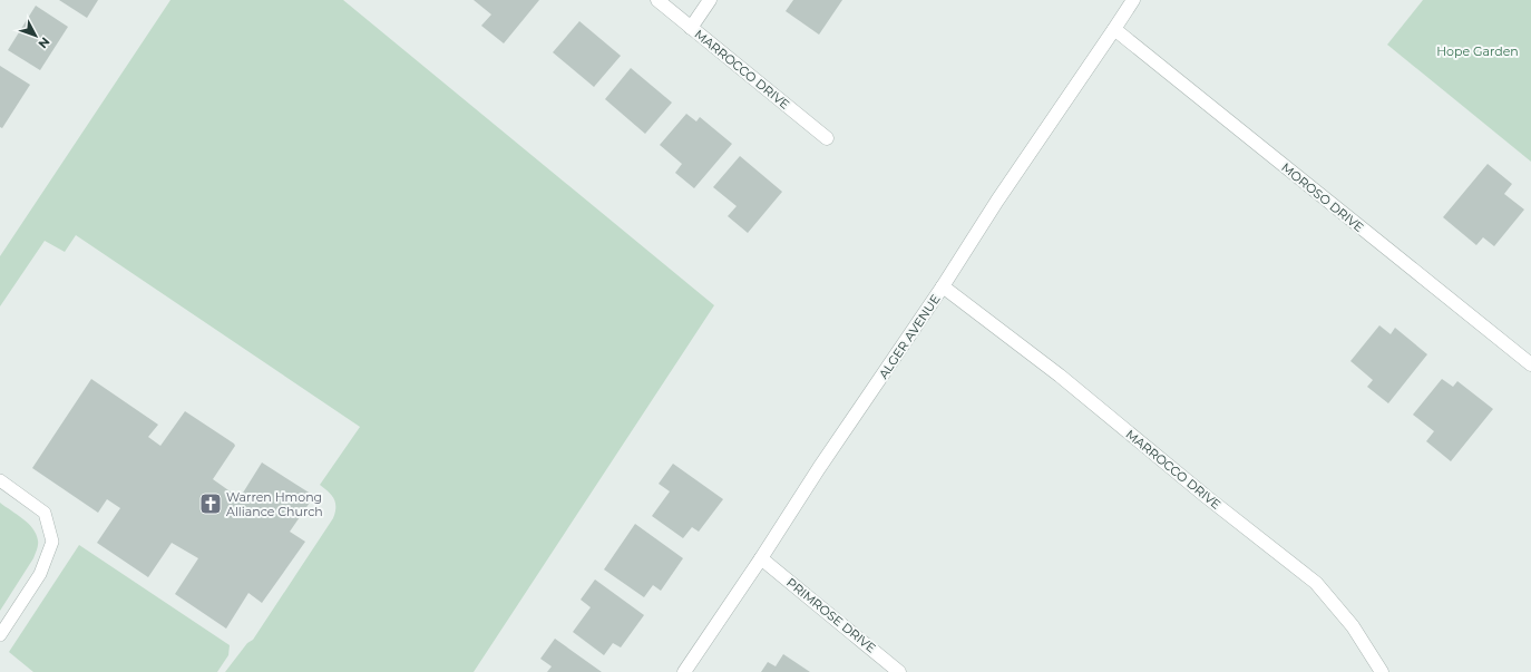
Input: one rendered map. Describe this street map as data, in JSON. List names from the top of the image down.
{
  "streets": {
    "street": [
      "MARROCCO DRIVE",
      "MOROSO DRIVE",
      "ALGER AVENUE",
      "PRIMROSE DRIVE"
    ]
  },
  "crossings": [
    ["MARROCCO DRIVE", "ALGER AVENUE"],
    ["MOROSO DRIVE", "ALGER AVENUE"],
    ["ALGER AVENUE", "PRIMROSE DRIVE"]
  ],
  "parks": ["Hope Garden"],
  "places": {
    "church": ["Warren Hmong Alliance Church"]
  },
  "north": "bottom right"
}
